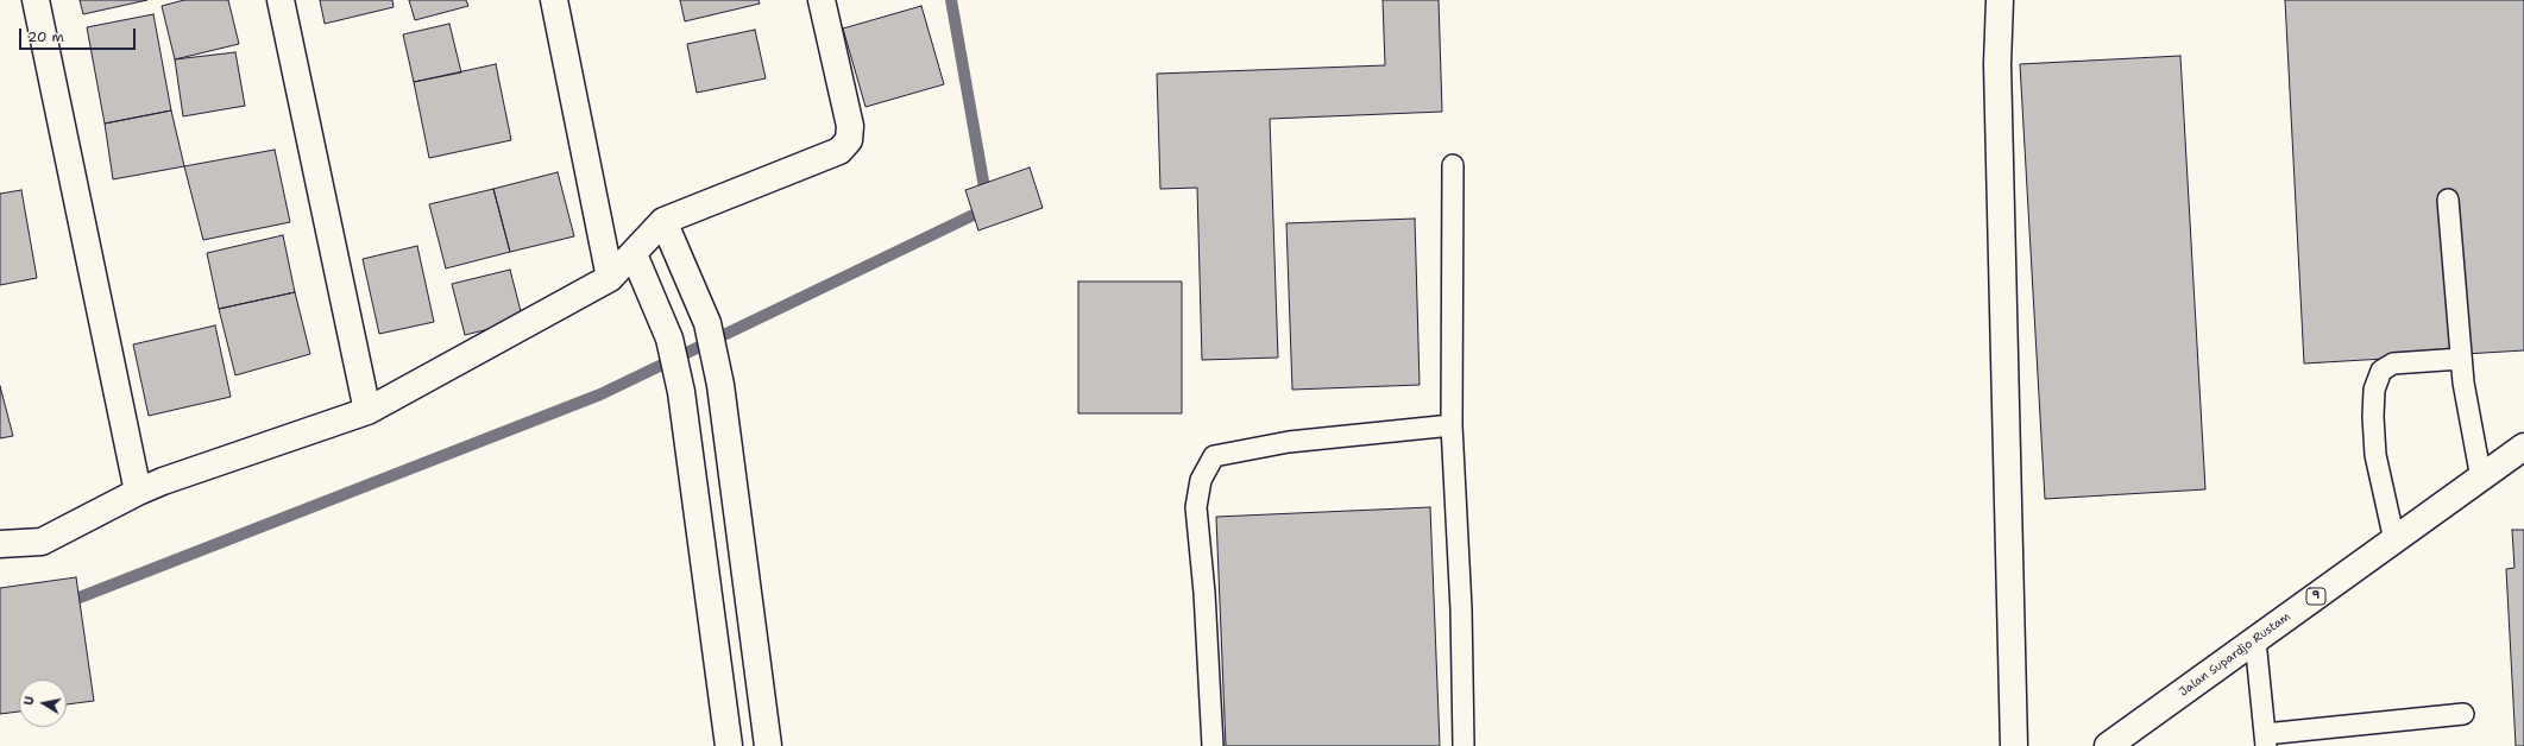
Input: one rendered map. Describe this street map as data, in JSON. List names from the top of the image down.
{
  "streets": {
    "main road": ["9", "Jalan Supardjo Rustam"]
  },
  "scale_bar": "20 m",
  "north": "left"
}
